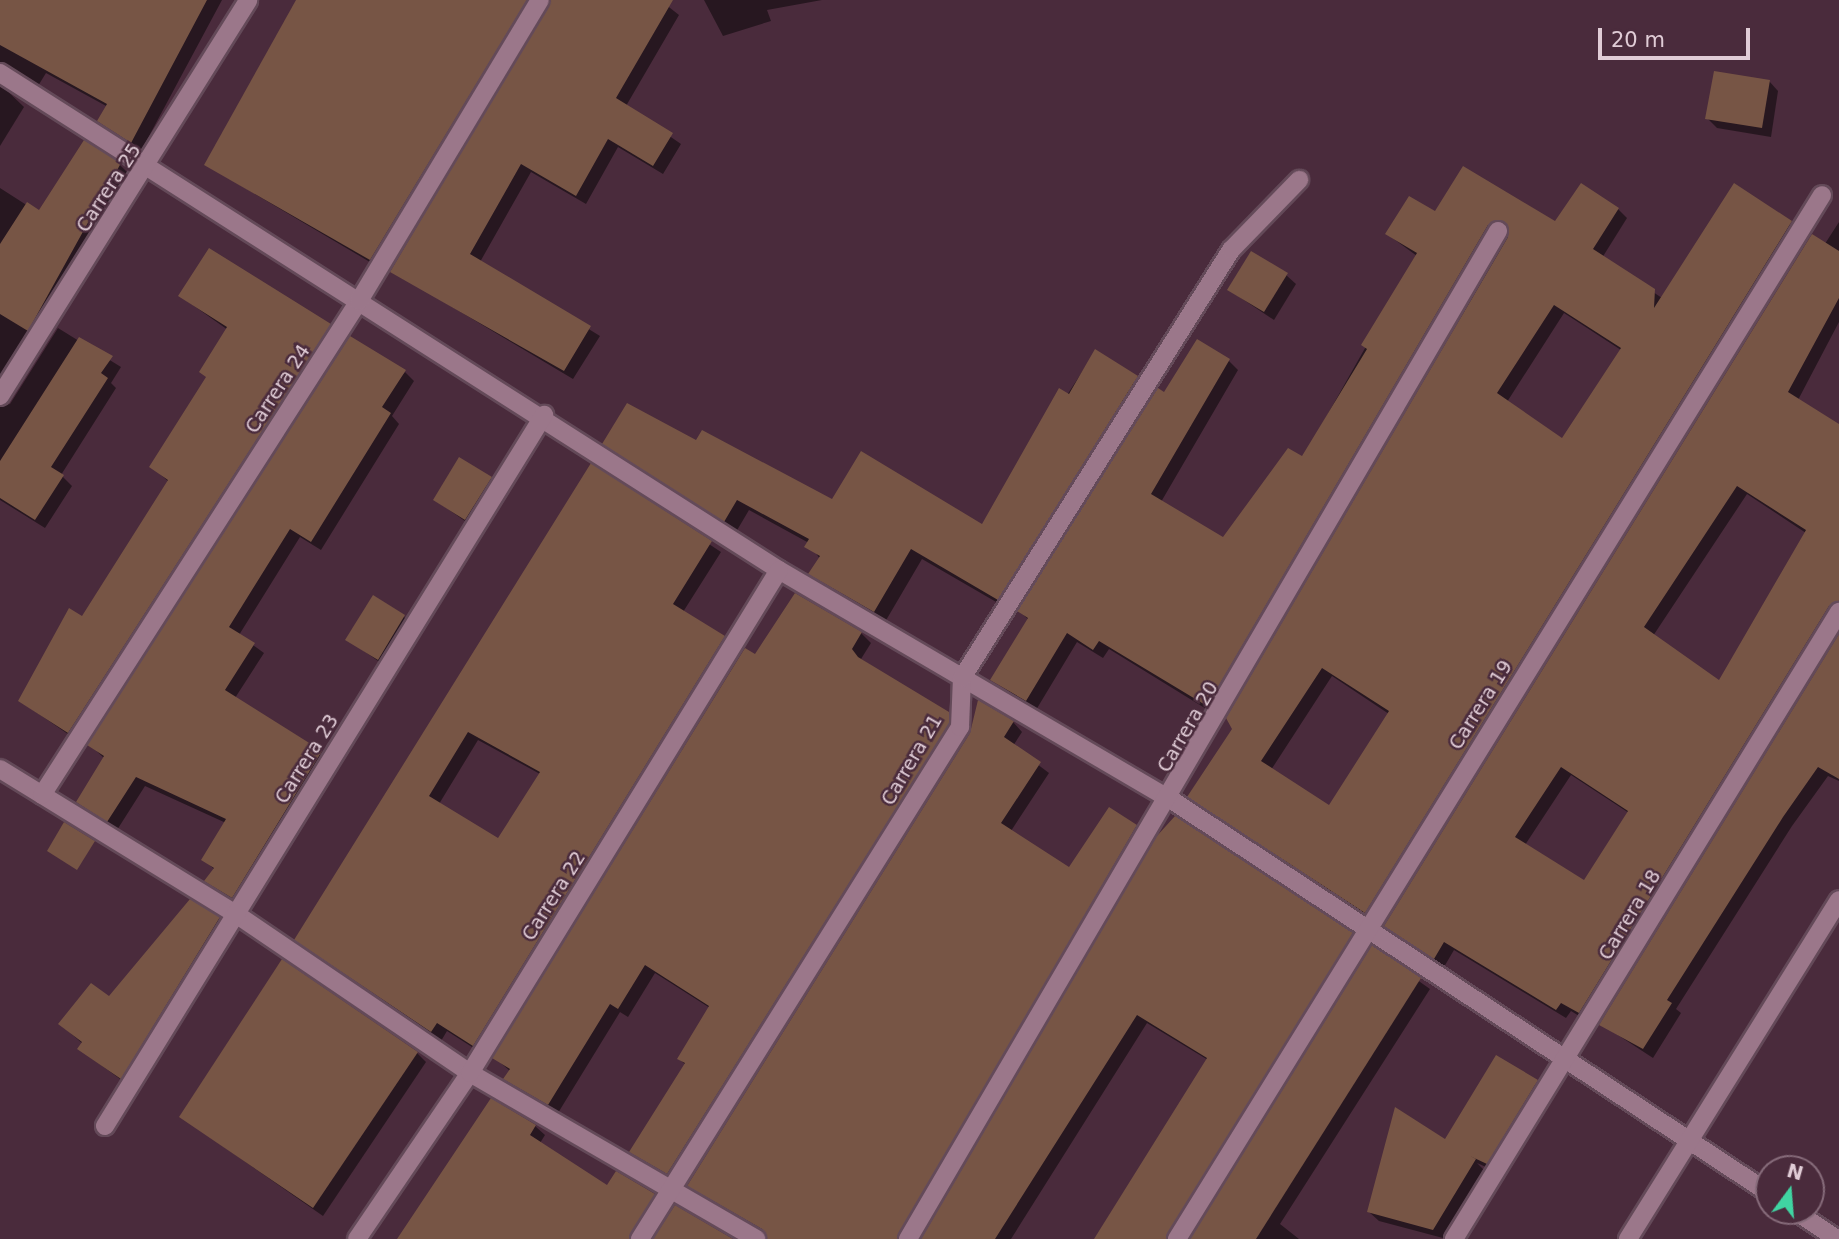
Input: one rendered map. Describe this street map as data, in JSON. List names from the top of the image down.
{
  "streets": {
    "street": [
      "Carrera 25",
      "Carrera 24",
      "Carrera 19",
      "Carrera 20",
      "Carrera 23",
      "Carrera 21",
      "Carrera 22",
      "Carrera 18"
    ]
  },
  "scale_bar": "20 m",
  "north": "top"
}
